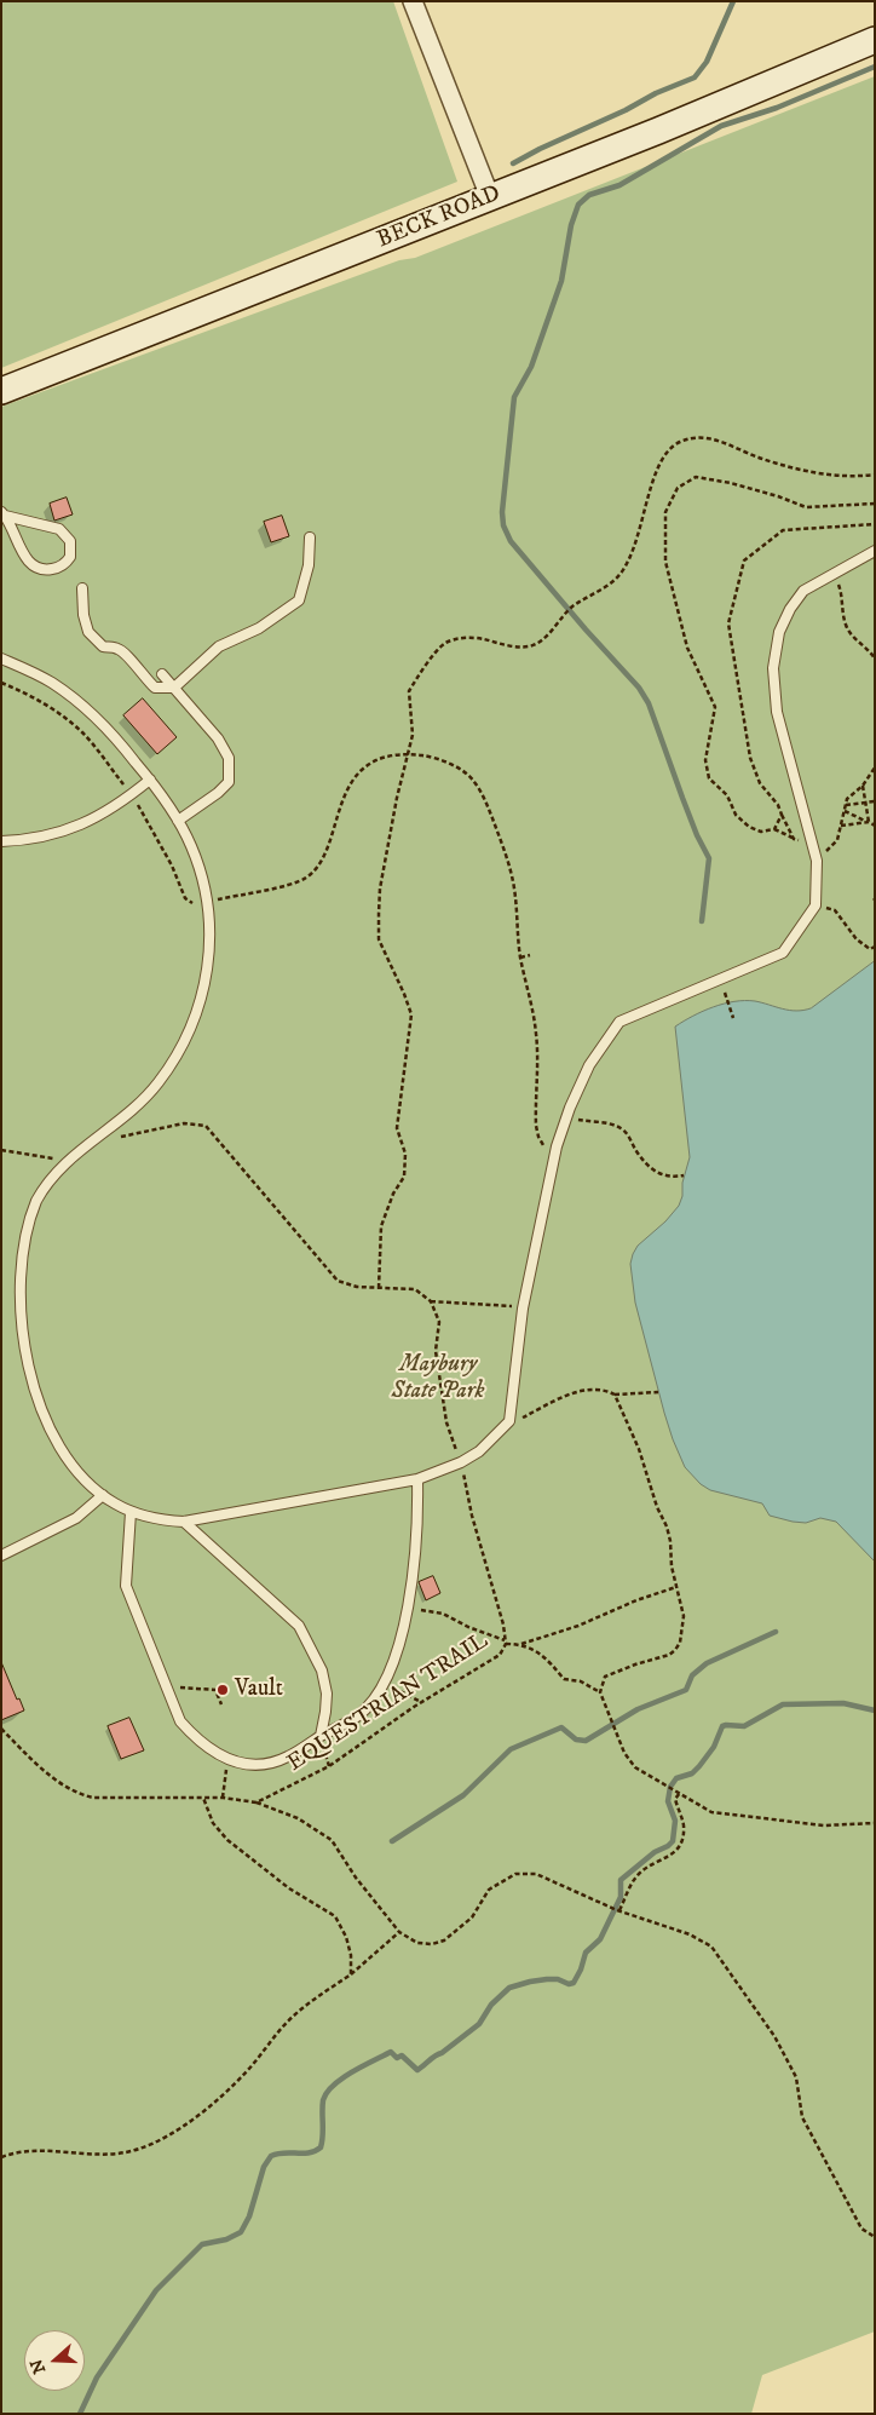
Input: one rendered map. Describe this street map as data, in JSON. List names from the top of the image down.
{
  "streets": {
    "main road": ["BECK ROAD"],
    "path": ["EQUESTRIAN TRAIL"]
  },
  "parks": ["Maybury State Park"],
  "places": ["Vault"],
  "north": "left"
}
